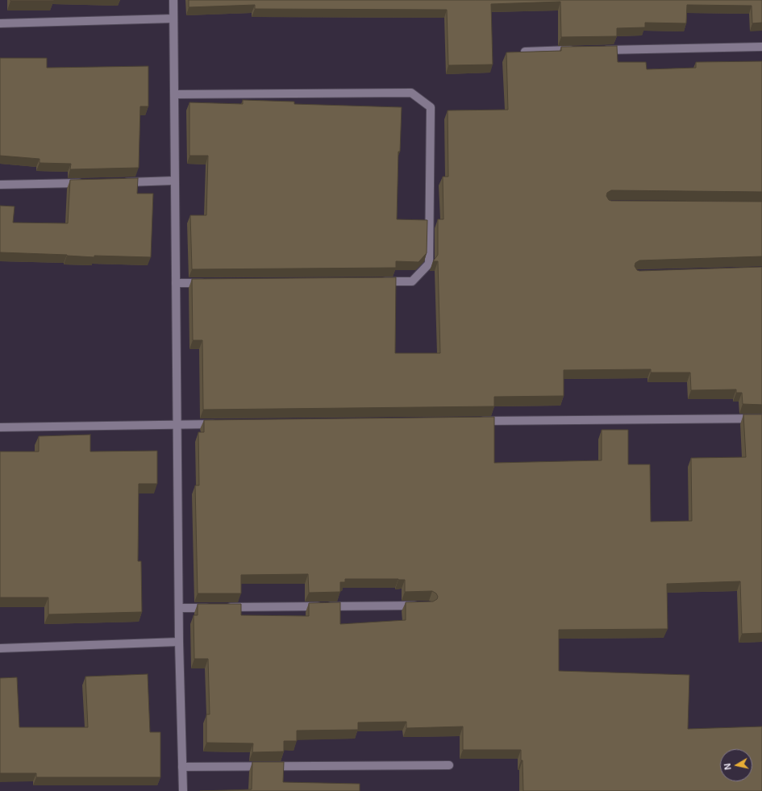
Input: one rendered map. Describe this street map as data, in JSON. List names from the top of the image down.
{
  "north": "left"
}
